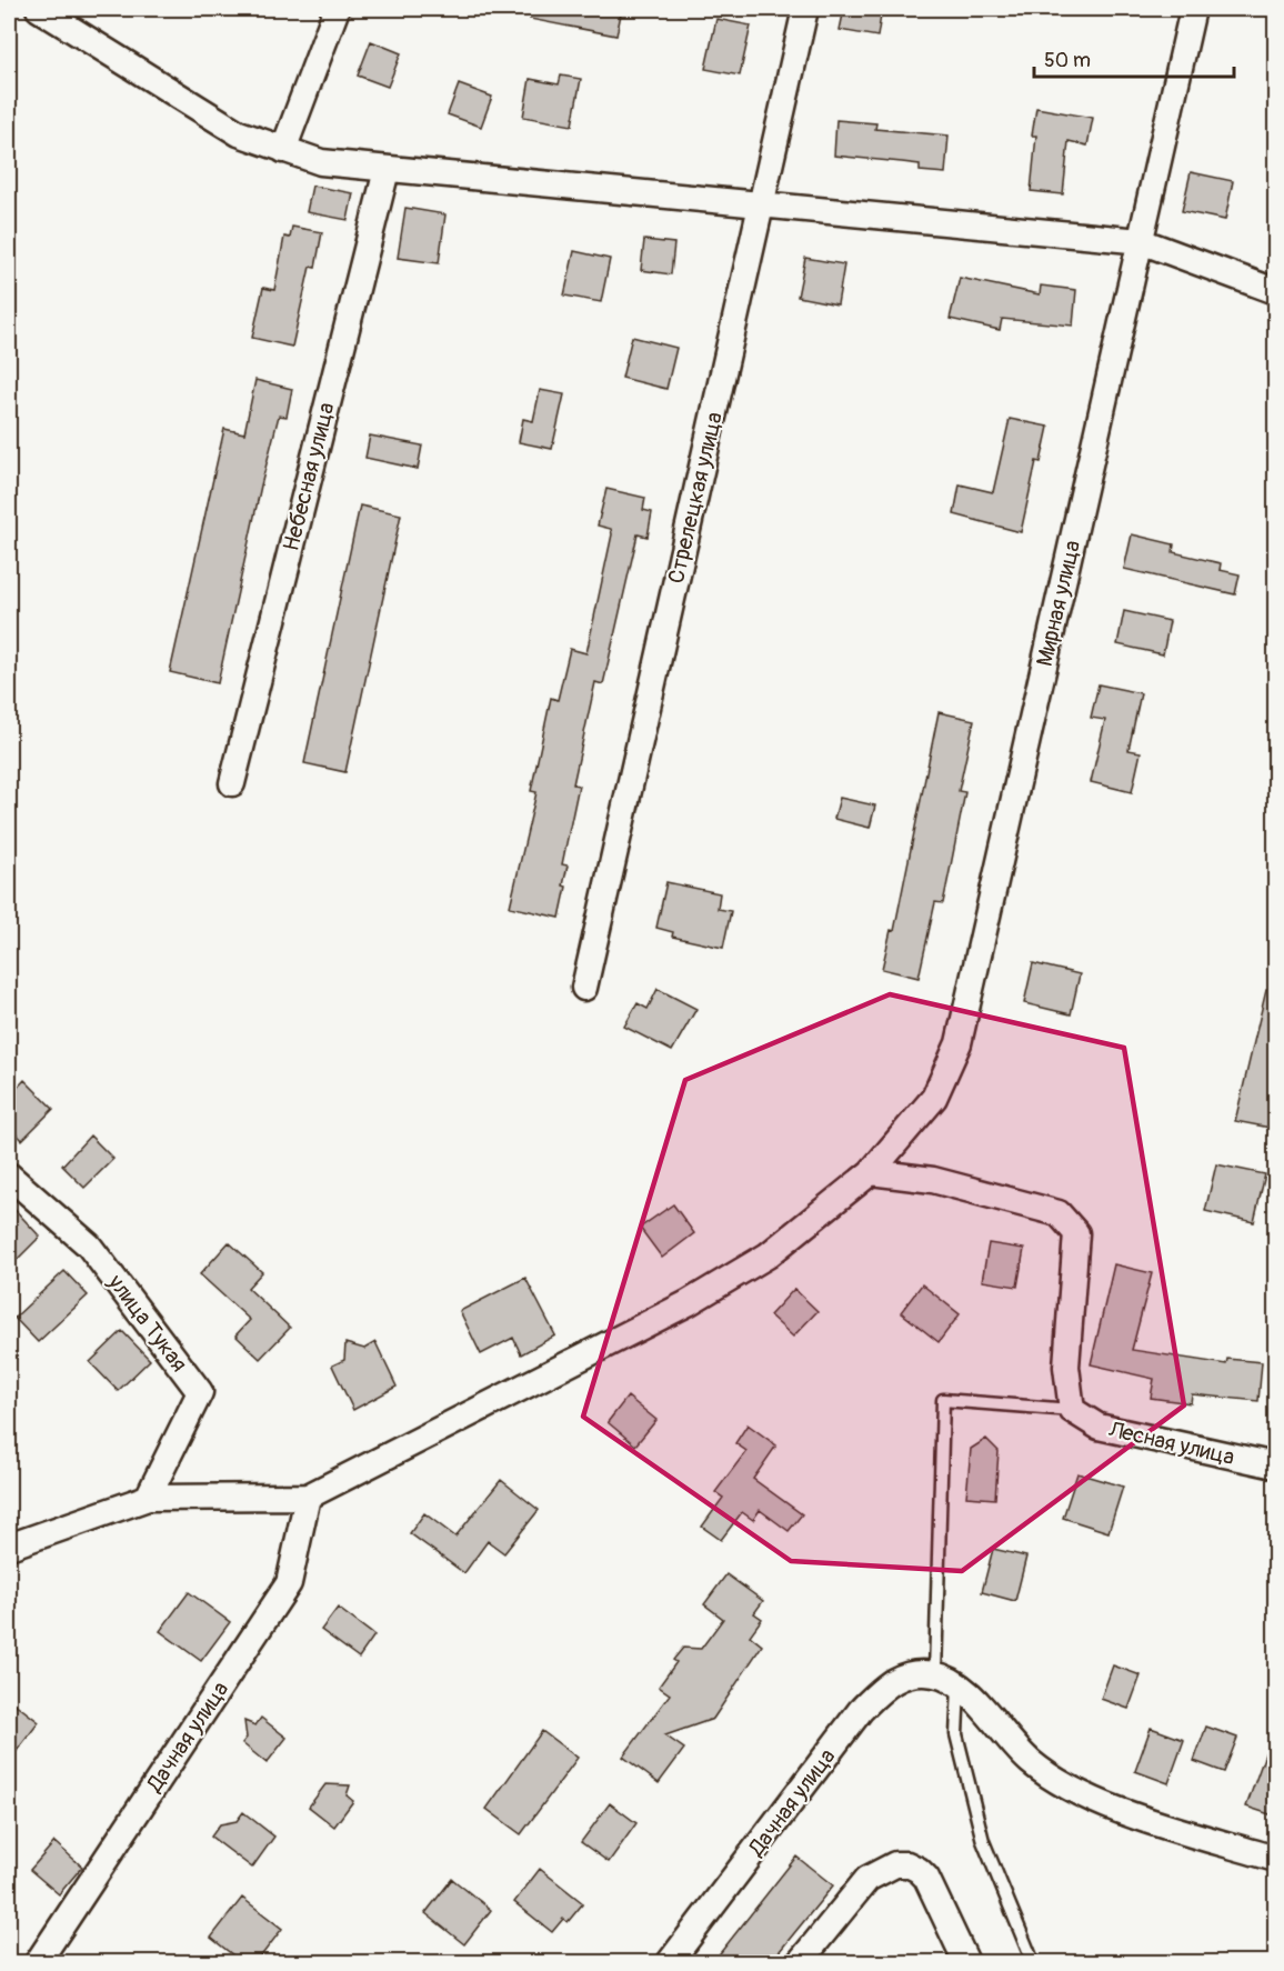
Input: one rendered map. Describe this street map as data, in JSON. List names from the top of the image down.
{
  "streets": {
    "street": [
      "Небесная улица",
      "Стрелецкая улица",
      "Мирная улица",
      "улица Тукая",
      "Лесная улица",
      "Дачная улица"
    ]
  },
  "crossings": [
    ["Мирная улица", "Дачная улица"]
  ],
  "scale_bar": "50 m"
}
